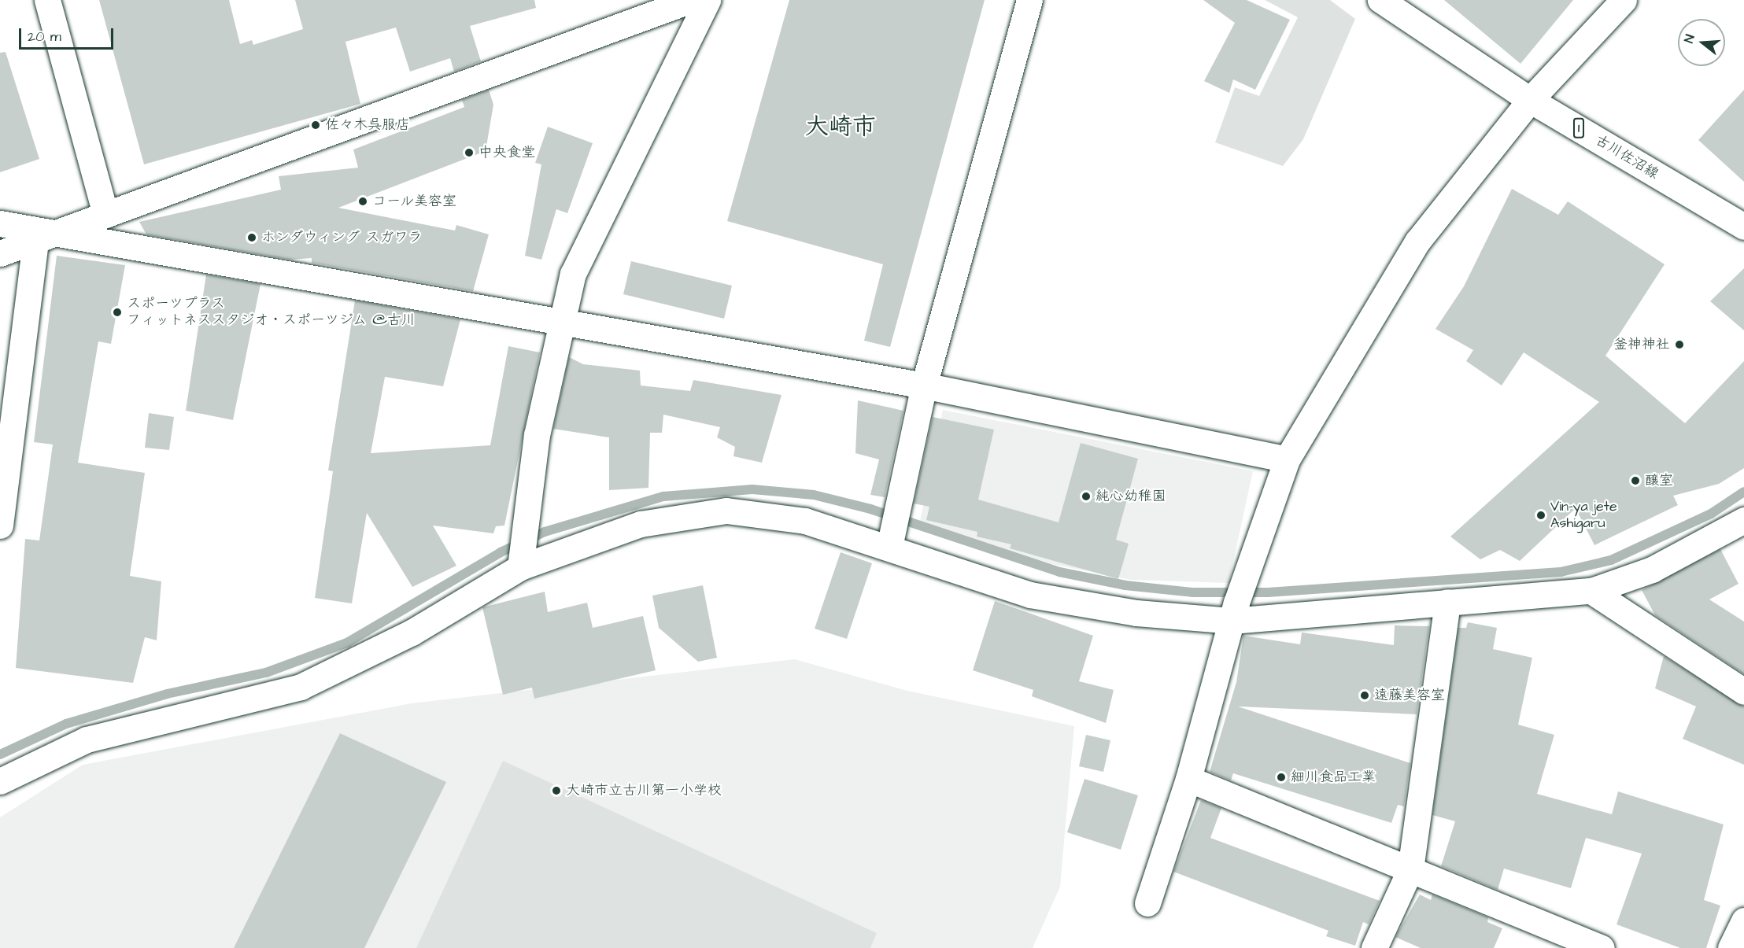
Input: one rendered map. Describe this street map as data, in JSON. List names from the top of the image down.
{
  "streets": {
    "street": ["1", "古川佐沼線"]
  },
  "districts": ["大崎市"],
  "places": [
    "佐々木呉服店",
    "中央食堂",
    "コール美容室",
    "ホンダウィング スガワラ",
    "スポーツプラス フィットネススタジオ・スポーツジム @古川",
    "釜神神社",
    "醸室",
    "純心幼稚園",
    "Vin-ya jete Ashigaru",
    "遠藤美容室",
    "細川食品工業",
    "大崎市立古川第一小学校"
  ],
  "scale_bar": "20 m",
  "north": "left"
}
